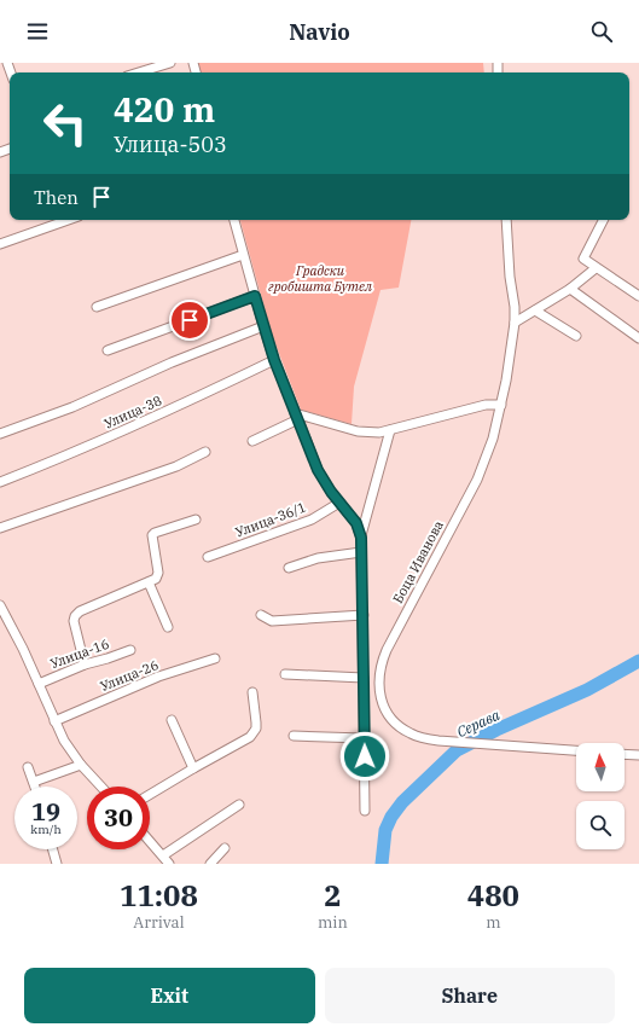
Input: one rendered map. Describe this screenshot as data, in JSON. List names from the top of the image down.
{
  "streets": {
    "street": [
      "Улица-38",
      "Улица-36/1",
      "Боца Иванова",
      "Улица-16",
      "Улица-26"
    ]
  },
  "water": ["Серава"],
  "parks": ["Градски гробишта Бутел"],
  "north": "top",
  "page": {
    "header": "Navio",
    "turn": ["420 m", "Улица-503"],
    "then": "Then",
    "speed": "19 km/h",
    "limit": "30",
    "eta": [
      "11:08",
      "Arrival",
      "2",
      "min",
      "480",
      "m"
    ],
    "buttons": ["Exit", "Share"]
  }
}
